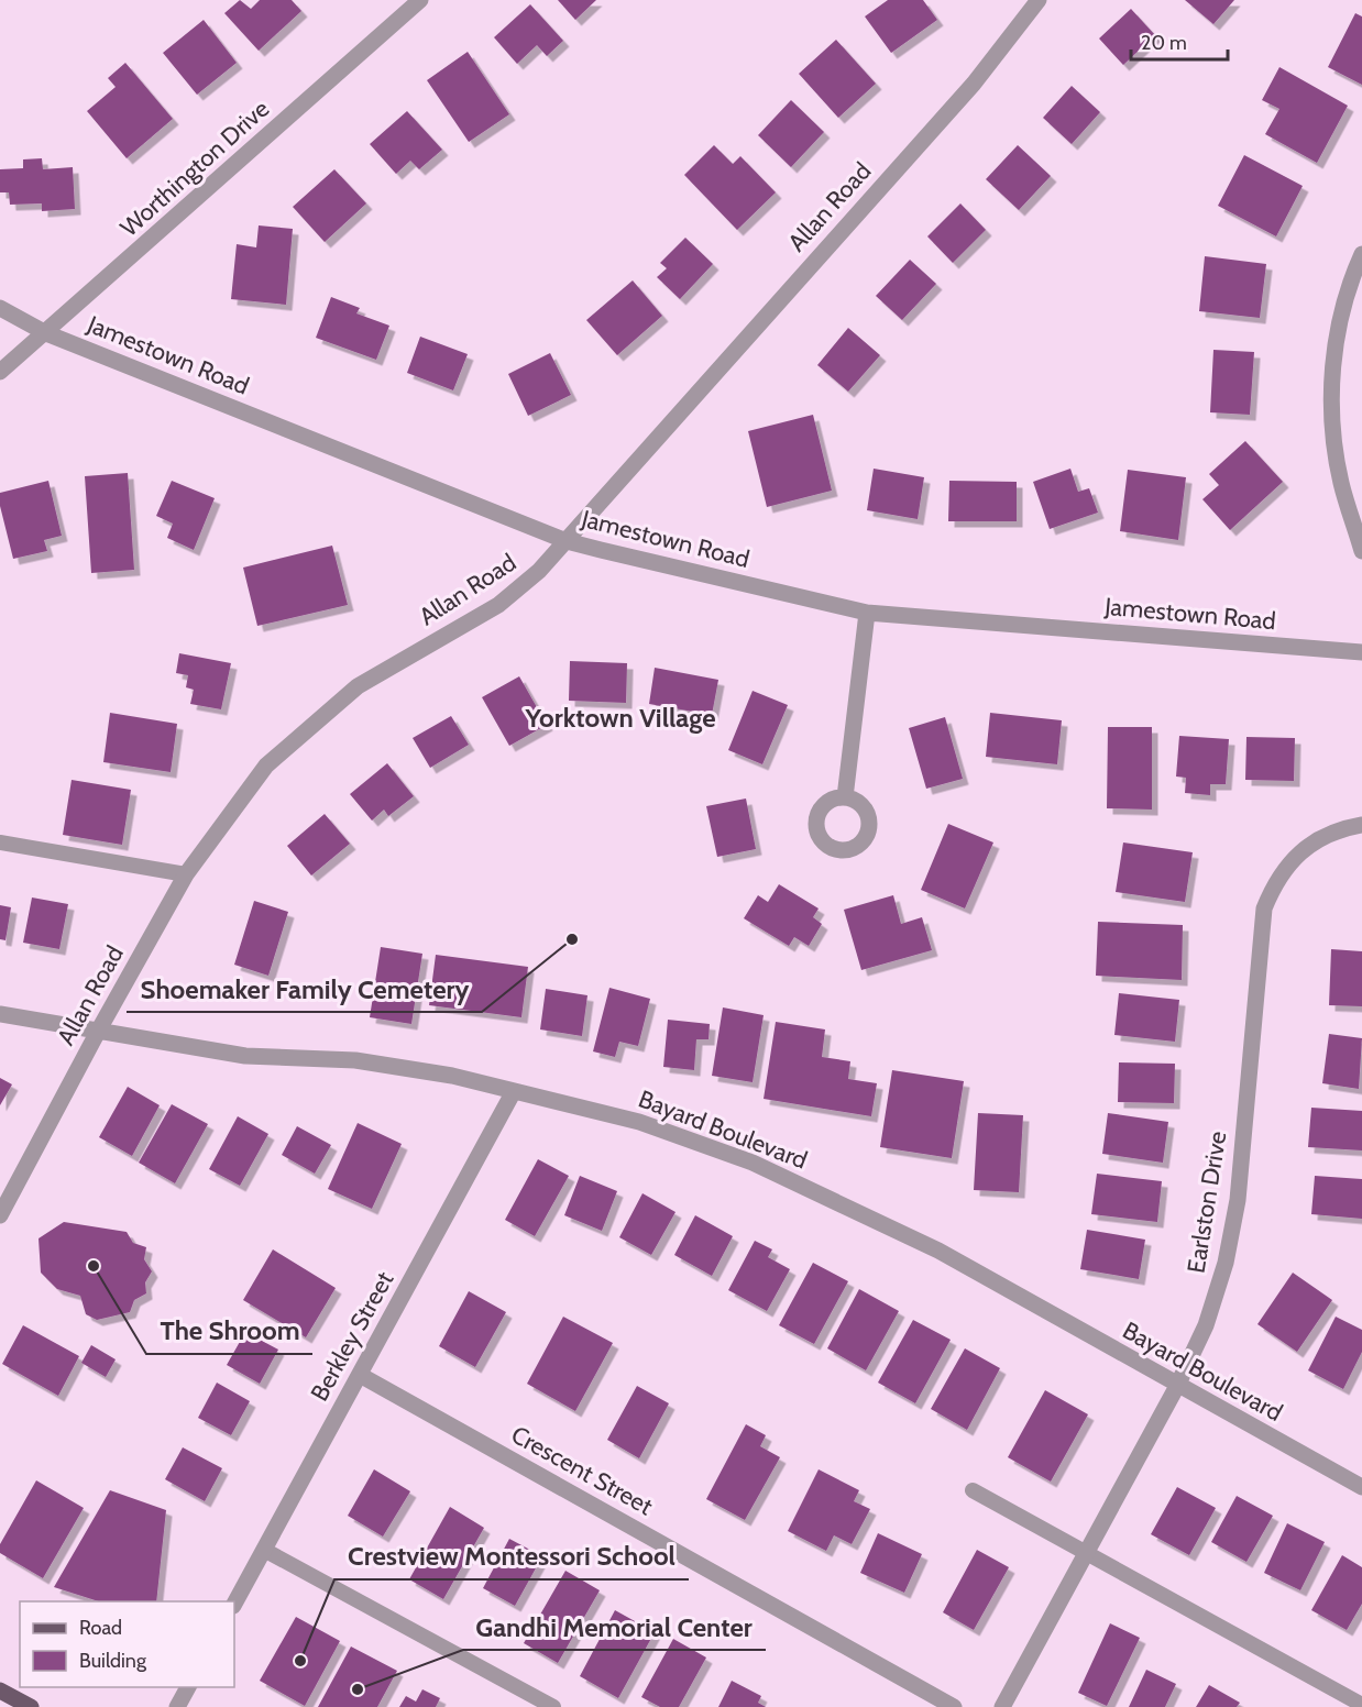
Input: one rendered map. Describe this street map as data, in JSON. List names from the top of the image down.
{
  "streets": {
    "street": [
      "Worthington Drive",
      "Allan Road",
      "Jamestown Road",
      "Bayard Boulevard",
      "Earlston Drive",
      "Berkley Street",
      "Crescent Street"
    ]
  },
  "crossings": [
    ["Worthington Drive", "Jamestown Road"],
    ["Allan Road", "Jamestown Road"],
    ["Allan Road", "Bayard Boulevard"],
    ["Bayard Boulevard", "Earlston Drive"],
    ["Bayard Boulevard", "Berkley Street"],
    ["Berkley Street", "Crescent Street"]
  ],
  "districts": ["Yorktown Village"],
  "places": [
    "Shoemaker Family Cemetery",
    "The Shroom",
    "Crestview Montessori School",
    "Gandhi Memorial Center"
  ],
  "legend": ["Road", "Building"],
  "scale_bar": "20 m"
}
